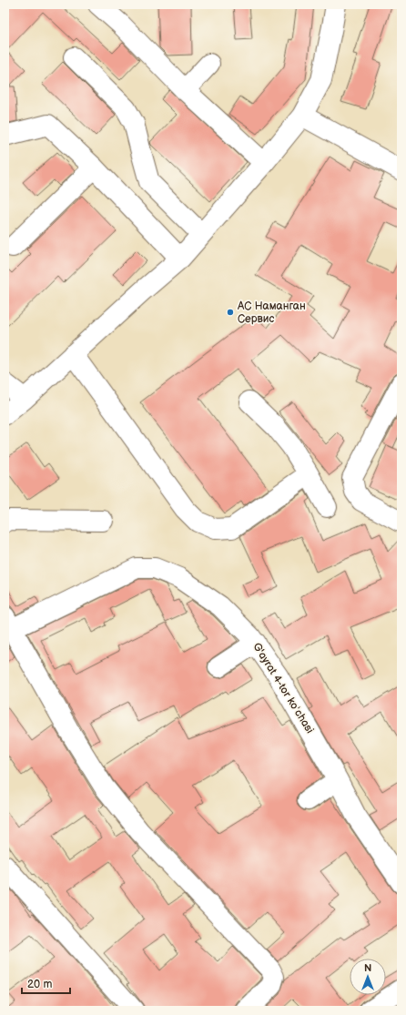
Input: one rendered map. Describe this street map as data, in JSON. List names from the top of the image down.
{
  "streets": {
    "street": ["G'ayrat 4-tor koʻchasi"]
  },
  "places": ["АС Наманган Сервис"],
  "scale_bar": "20 m",
  "north": "top"
}
